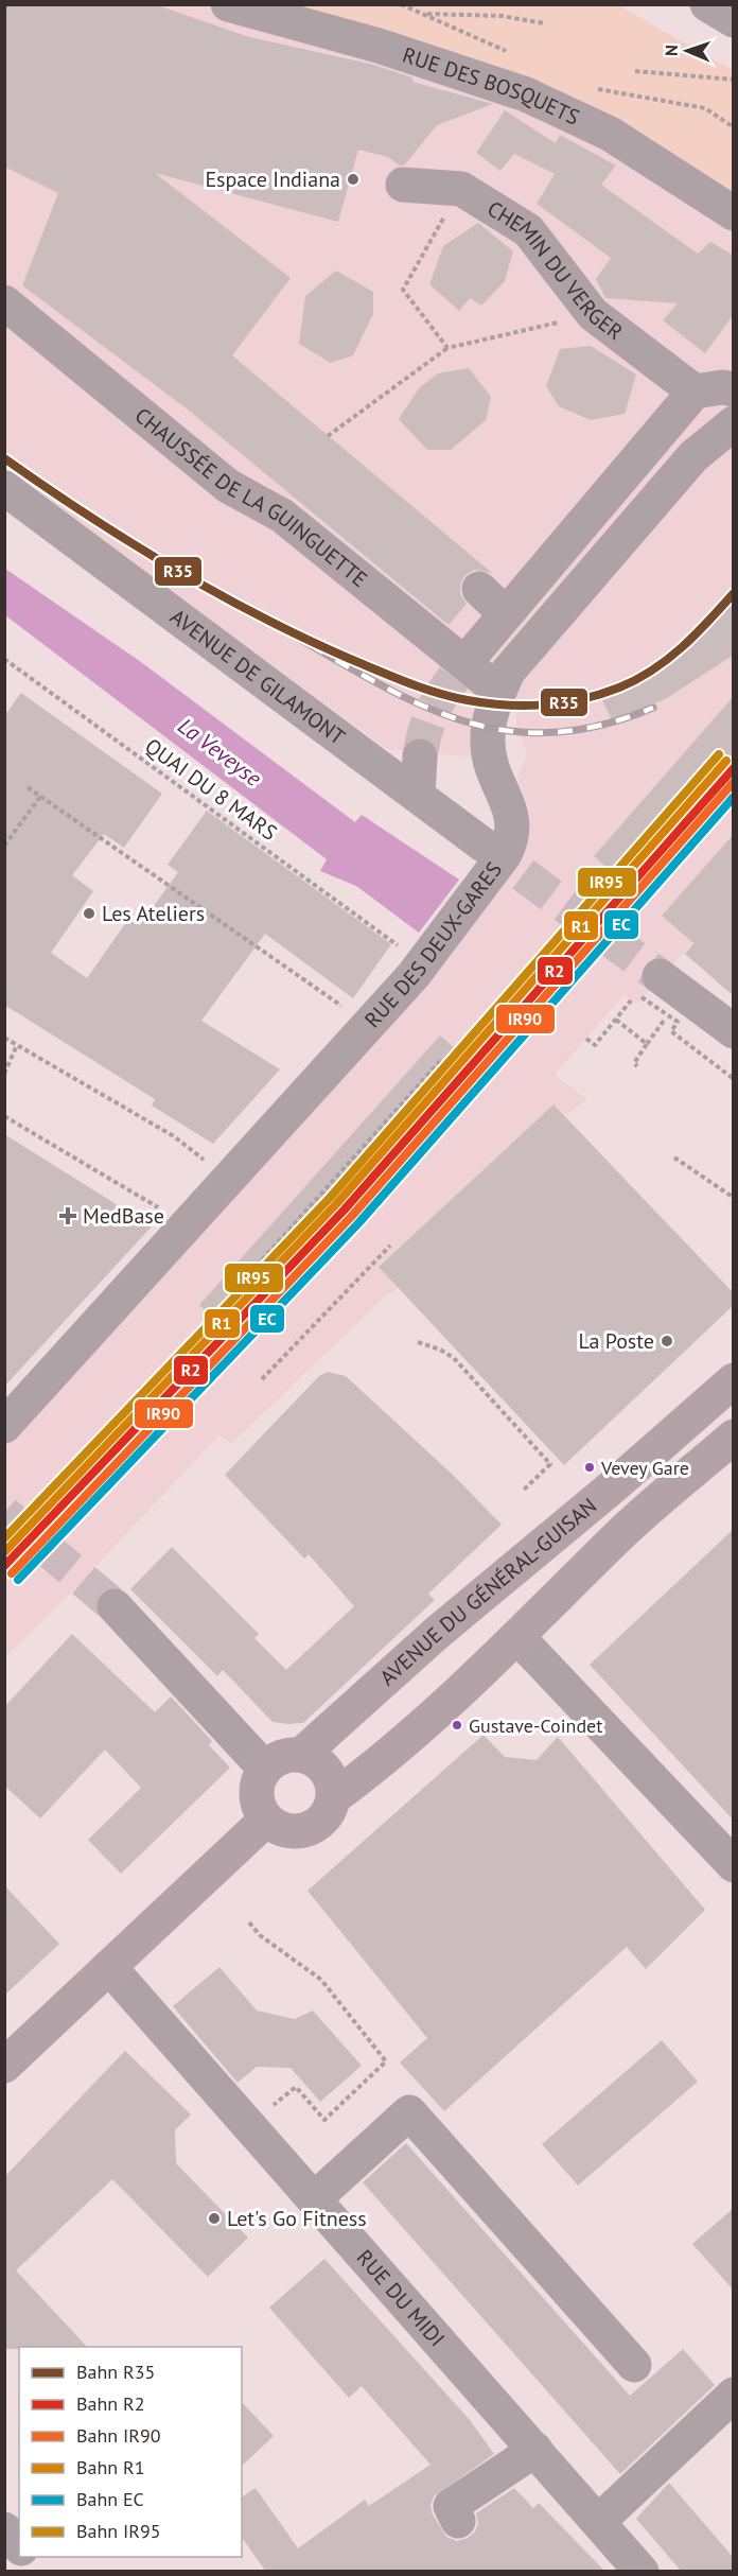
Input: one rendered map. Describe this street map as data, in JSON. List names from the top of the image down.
{
  "streets": {
    "main road": ["AVENUE DU GÉNÉRAL-GUISAN"],
    "street": [
      "RUE DES BOSQUETS",
      "CHEMIN DU VERGER",
      "CHAUSSÉE DE LA GUINGUETTE",
      "AVENUE DE GILAMONT",
      "RUE DES DEUX-GARES",
      "RUE DU MIDI"
    ],
    "path": ["QUAI DU 8 MARS"]
  },
  "crossings": [
    ["CHAUSSÉE DE LA GUINGUETTE", "RUE DES DEUX-GARES"]
  ],
  "water": ["La Veveyse"],
  "places": {
    "other": [
      "Espace Indiana",
      "Les Ateliers",
      "La Poste",
      "Vevey Gare",
      "Gustave-Coindet",
      "Let's Go Fitness"
    ],
    "health": ["MedBase"]
  },
  "lines": [
    "rail line R35",
    "rail line IR95",
    "rail line R1",
    "rail line R2",
    "rail line IR90",
    "rail line EC"
  ],
  "legend": [
    "Bahn R35",
    "Bahn R2",
    "Bahn IR90",
    "Bahn R1",
    "Bahn EC",
    "Bahn IR95"
  ],
  "north": "left"
}
